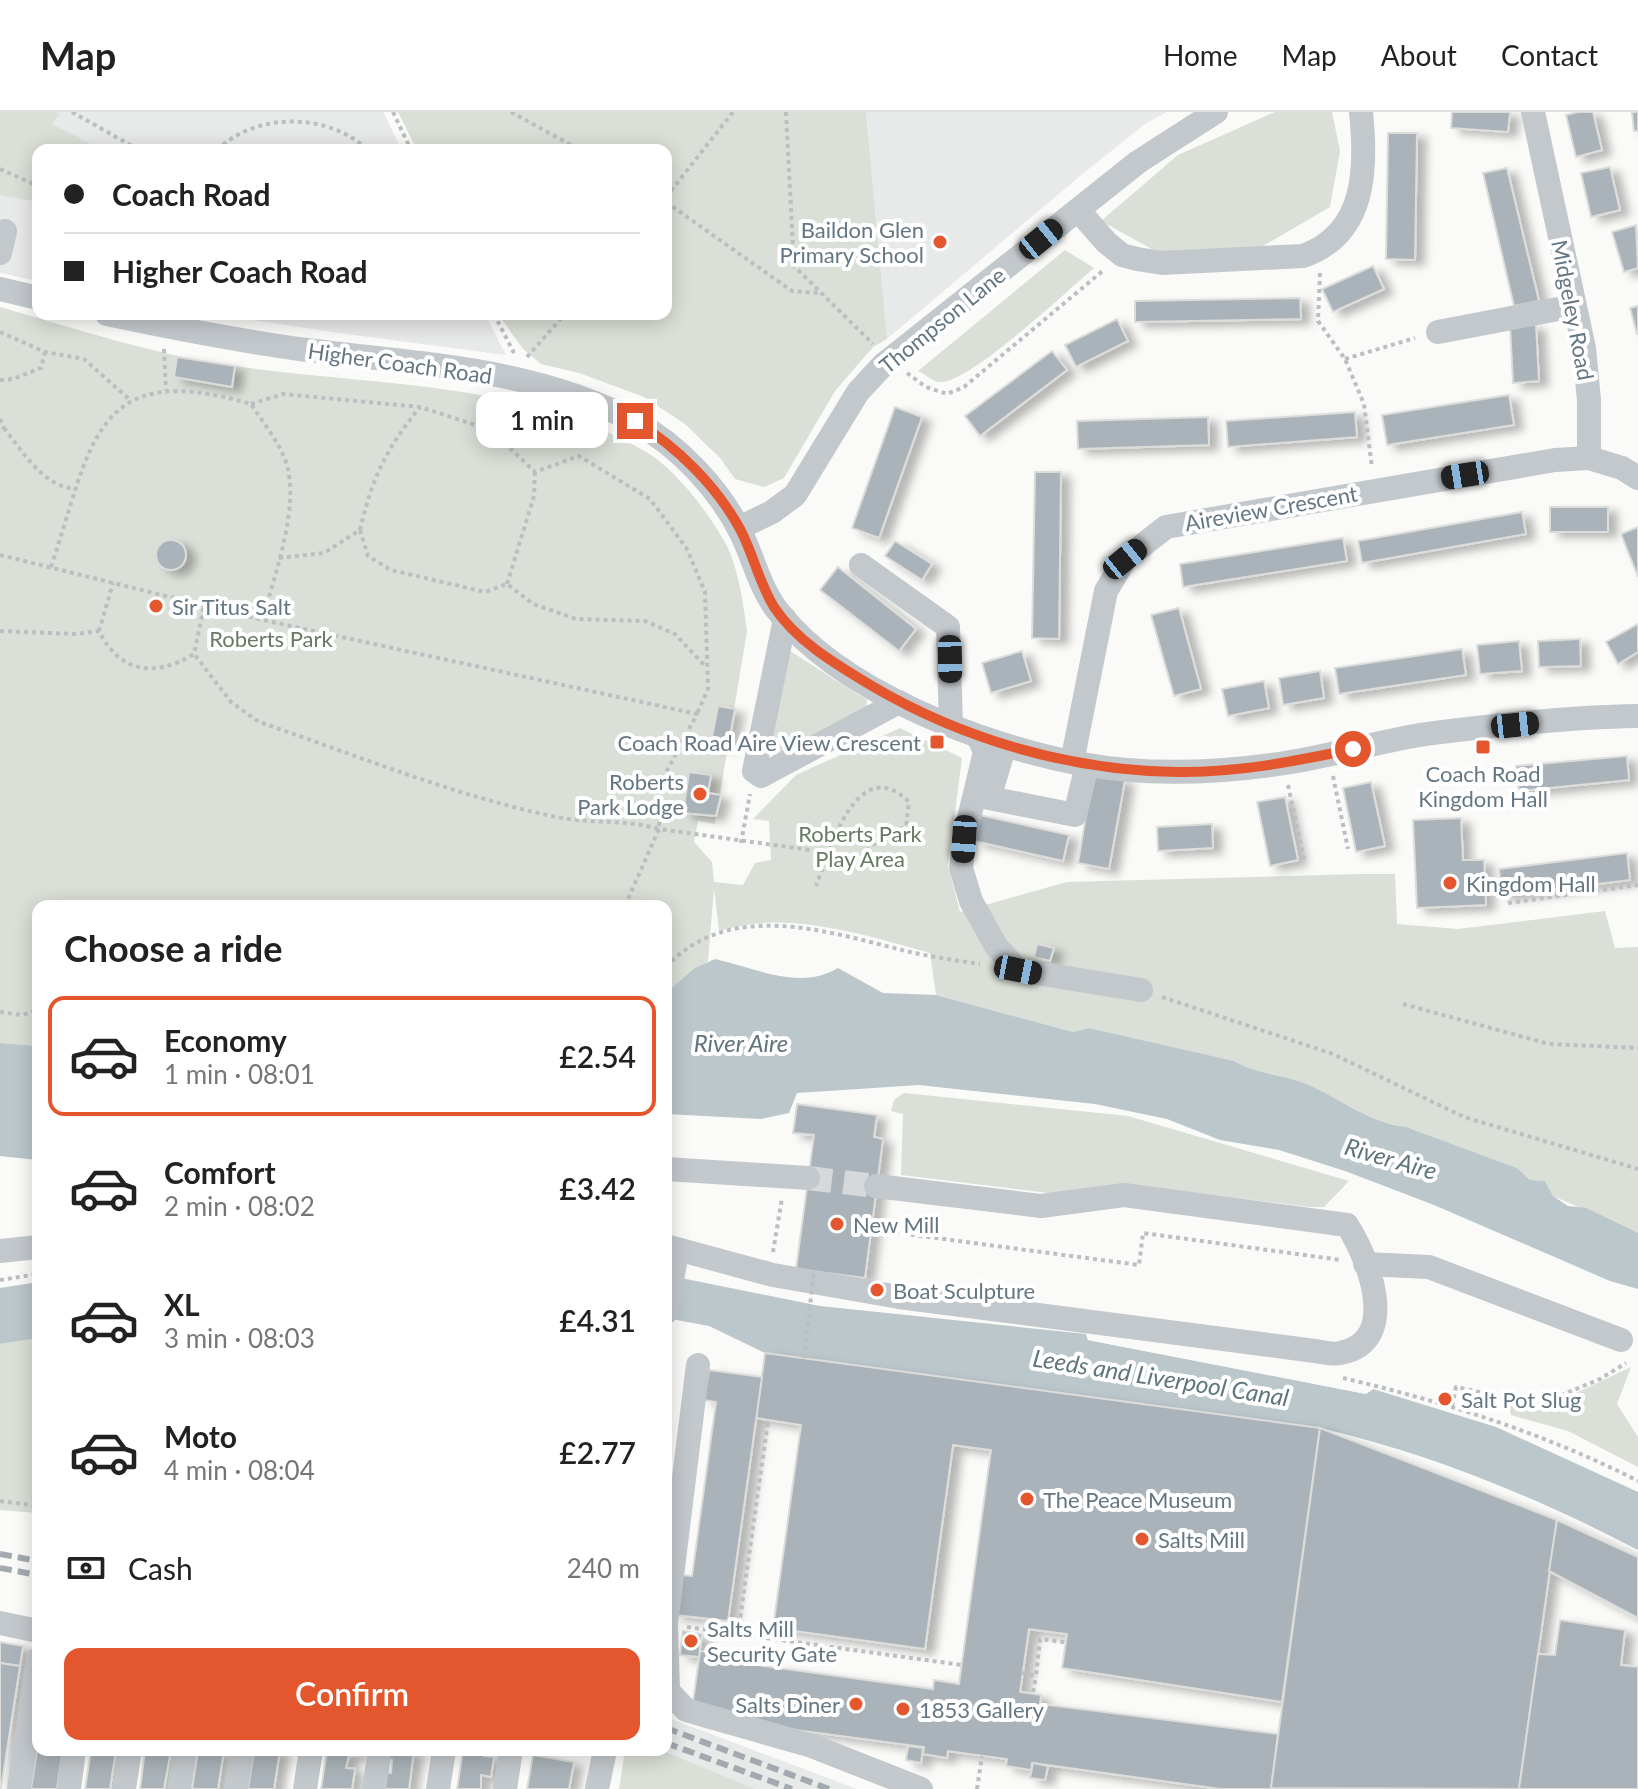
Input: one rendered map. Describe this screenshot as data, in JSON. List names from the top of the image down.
{
  "streets": {
    "street": [
      "Midgeley Road",
      "Thompson Lane",
      "Higher Coach Road",
      "Aireview Crescent"
    ]
  },
  "crossings": [
    ["Midgeley Road", "Aireview Crescent"],
    ["Thompson Lane", "Higher Coach Road"],
    ["Higher Coach Road", "Aireview Crescent"]
  ],
  "water": ["River Aire", "Leeds and Liverpool Canal"],
  "parks": ["Roberts Park", "Roberts Park Play Area"],
  "places": {
    "other": [
      "Baildon Glen Primary School",
      "Sir Titus Salt",
      "Roberts Park Lodge",
      "Kingdom Hall",
      "New Mill",
      "Boat Sculpture",
      "Salt Pot Slug",
      "The Peace Museum",
      "Salts Mill",
      "Salts Mill Security Gate",
      "Salts Diner",
      "1853 Gallery"
    ],
    "transit": ["Coach Road Aire View Crescent", "Coach Road Kingdom Hall"]
  },
  "page": {
    "header": "Map",
    "nav": [
      "Home",
      "Map",
      "About",
      "Contact"
    ],
    "banner": ["Coach Road", "Higher Coach Road"],
    "bubble": "1 min",
    "heading": "Choose a ride",
    "list": [
      {
        "name": "Economy",
        "note": "1 min · 08:01",
        "value": "£2.54"
      },
      {
        "name": "Comfort",
        "note": "2 min · 08:02",
        "value": "£3.42"
      },
      {
        "name": "XL",
        "note": "3 min · 08:03",
        "value": "£4.31"
      },
      {
        "name": "Moto",
        "note": "4 min · 08:04",
        "value": "£2.77"
      }
    ],
    "pay": ["Cash", "240 m"],
    "buttons": "Confirm"
  }
}
